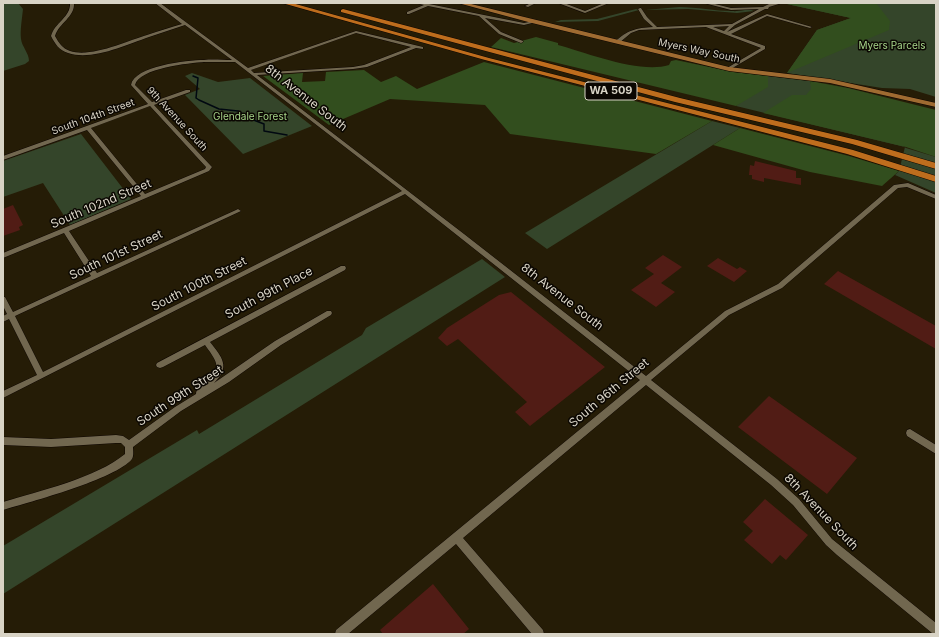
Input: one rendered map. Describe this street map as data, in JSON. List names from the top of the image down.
{
  "streets": {
    "highway": ["WA 509"],
    "main road": ["Myers Way South"],
    "street": [
      "8th Avenue South",
      "South 104th Street",
      "9th Avenue South",
      "South 102nd Street",
      "South 101st Street",
      "South 100th Street",
      "South 99th Place",
      "South 96th Street",
      "South 99th Street"
    ]
  },
  "crossings": [
    ["8th Avenue South", "9th Avenue South"],
    ["8th Avenue South", "South 100th Street"],
    ["8th Avenue South", "South 96th Street"],
    ["South 104th Street", "9th Avenue South"],
    ["9th Avenue South", "South 102nd Street"]
  ],
  "parks": ["Myers Parcels", "Glendale Forest"]
}
